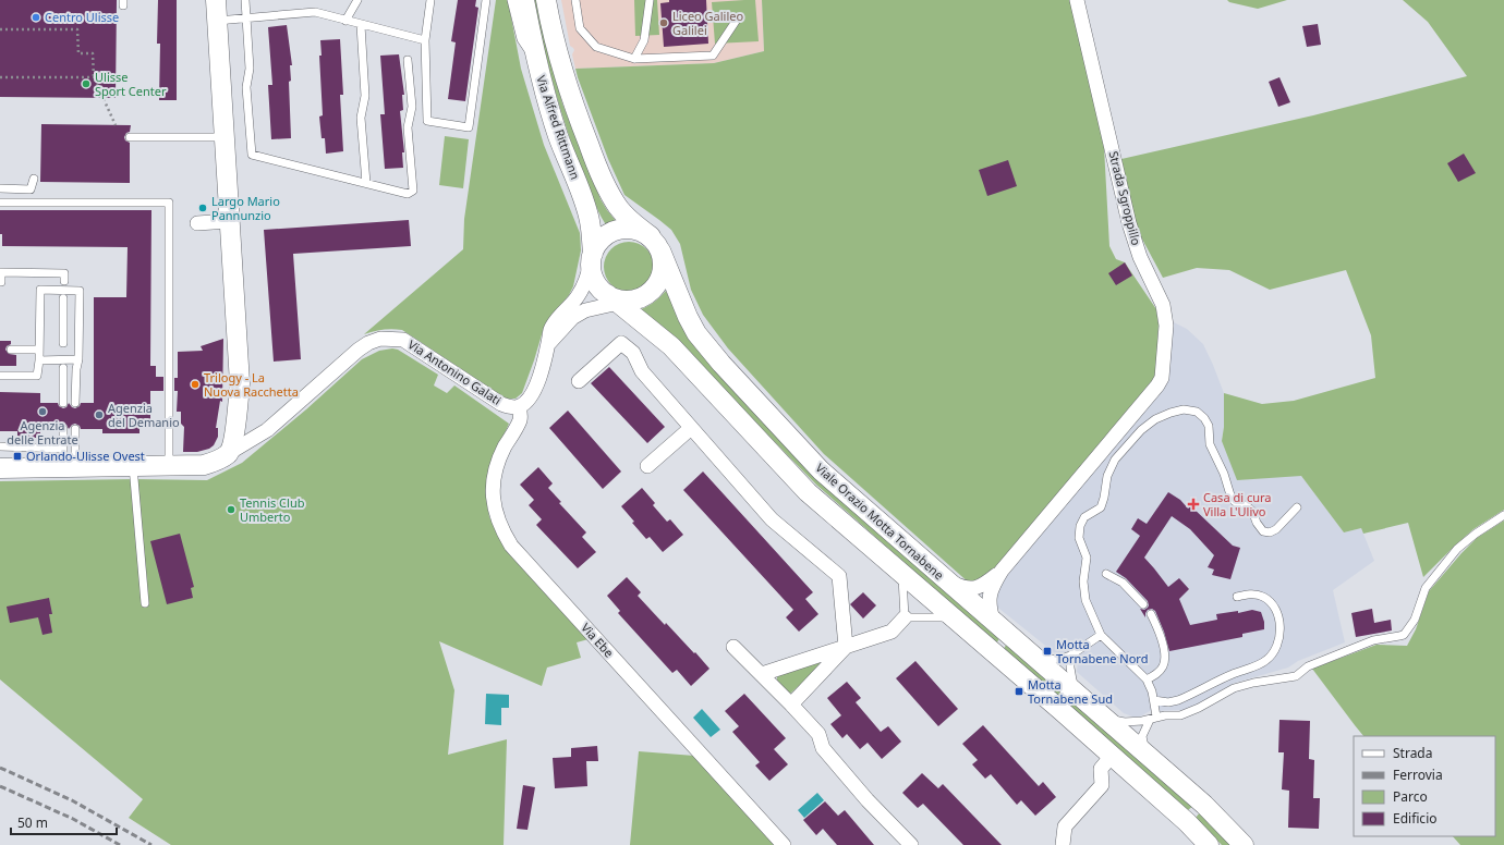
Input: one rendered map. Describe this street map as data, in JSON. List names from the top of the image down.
{
  "streets": {
    "main road": ["Via Alfred Rittmann", "Viale Orazio Motta Tornabene"],
    "street": ["Strada Sgroppillo", "Via Antonino Galati", "Via Ebe"]
  },
  "crossings": [
    ["Via Alfred Rittmann", "Viale Orazio Motta Tornabene"],
    ["Via Antonino Galati", "Via Ebe"]
  ],
  "places": {
    "other": [
      "Centro Ulisse",
      "Liceo Galileo Galilei",
      "Ulisse Sport Center",
      "Largo Mario Pannunzio",
      "Trilogy - La Nuova Racchetta",
      "Agenzia delle Entrate",
      "Agenzia del Demanio",
      "Tennis Club Umberto"
    ],
    "transit": ["Orlando-Ulisse Ovest", "Motta Tornabene Nord", "Motta Tornabene Sud"],
    "health": ["Casa di cura Villa L'Ulivo"]
  },
  "legend": [
    "Strada",
    "Ferrovia",
    "Parco",
    "Edificio"
  ],
  "scale_bar": "50 m"
}
